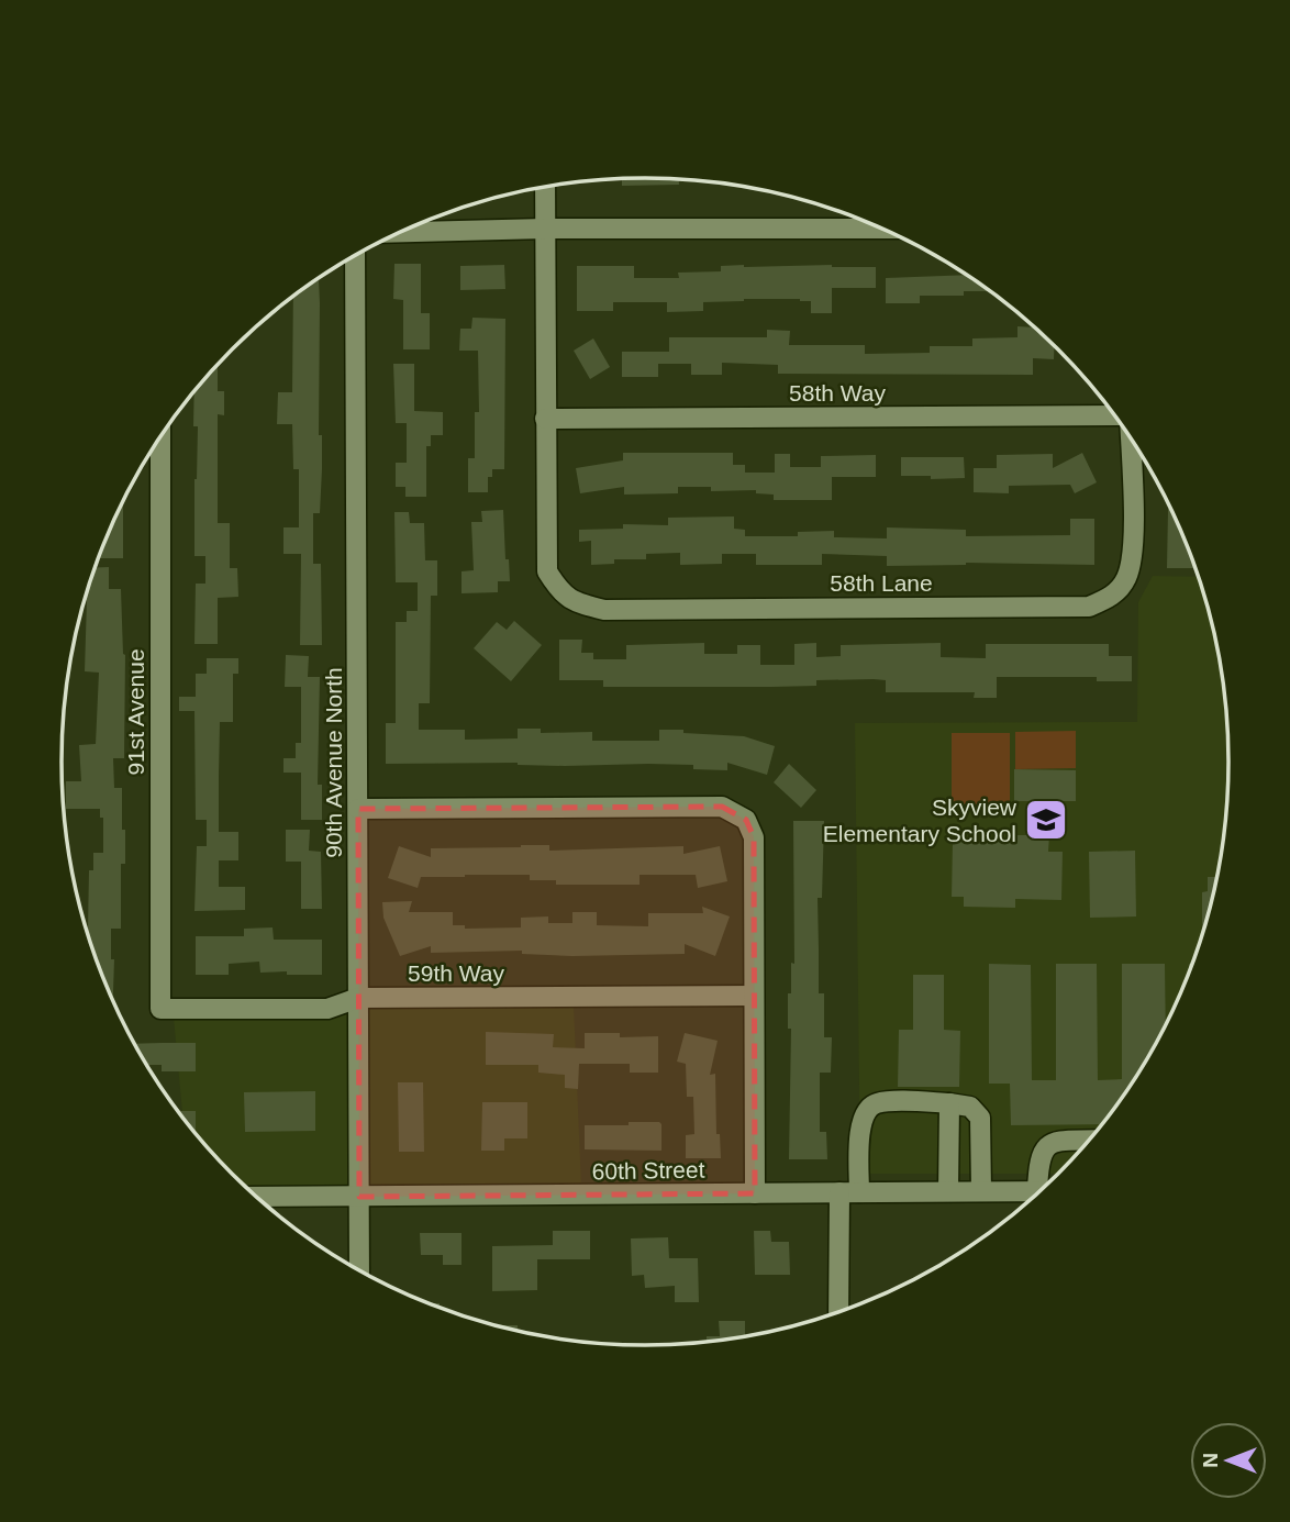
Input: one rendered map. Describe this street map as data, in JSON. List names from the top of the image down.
{
  "streets": {
    "street": [
      "58th Way",
      "58th Lane",
      "91st Avenue",
      "90th Avenue North",
      "59th Way",
      "60th Street"
    ]
  },
  "crossings": [
    ["58th Way", "58th Lane"],
    ["91st Avenue", "59th Way"],
    ["90th Avenue North", "59th Way"],
    ["90th Avenue North", "60th Street"]
  ],
  "places": {
    "school or university": ["Skyview Elementary School"]
  },
  "north": "left"
}
